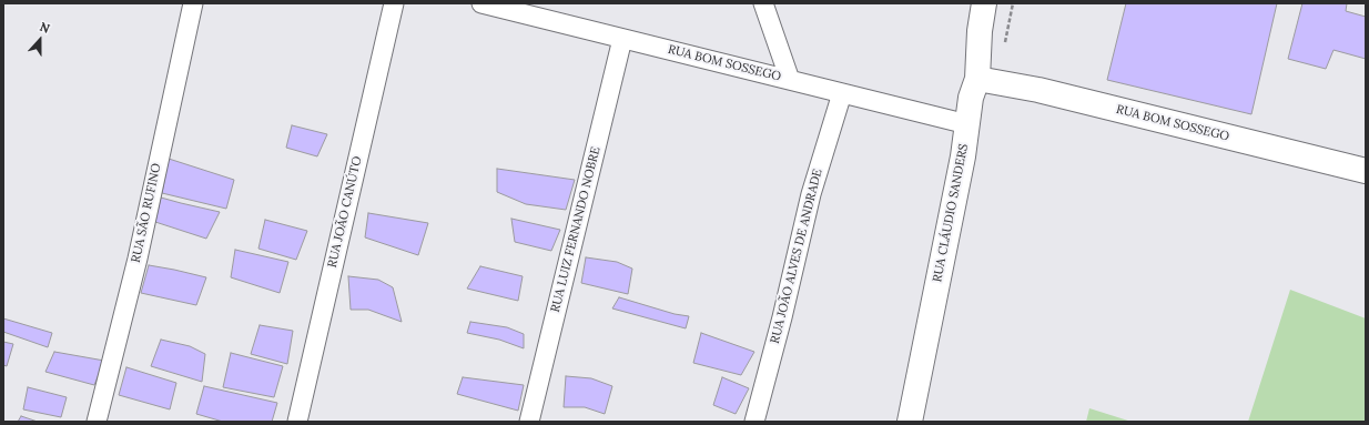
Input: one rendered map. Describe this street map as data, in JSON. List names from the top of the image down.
{
  "streets": {
    "main road": ["RUA BOM SOSSEGO", "RUA CLÁUDIO SANDERS"],
    "street": [
      "RUA JOÃO CANÚTO",
      "RUA SÃO RUFINO",
      "RUA LUIZ FERNANDO NOBRE",
      "RUA JOÃO ALVES DE ANDRADE"
    ]
  },
  "crossings": [
    ["RUA BOM SOSSEGO", "RUA CLÁUDIO SANDERS"],
    ["RUA BOM SOSSEGO", "RUA LUIZ FERNANDO NOBRE"],
    ["RUA BOM SOSSEGO", "RUA JOÃO ALVES DE ANDRADE"]
  ],
  "north": "top"
}
